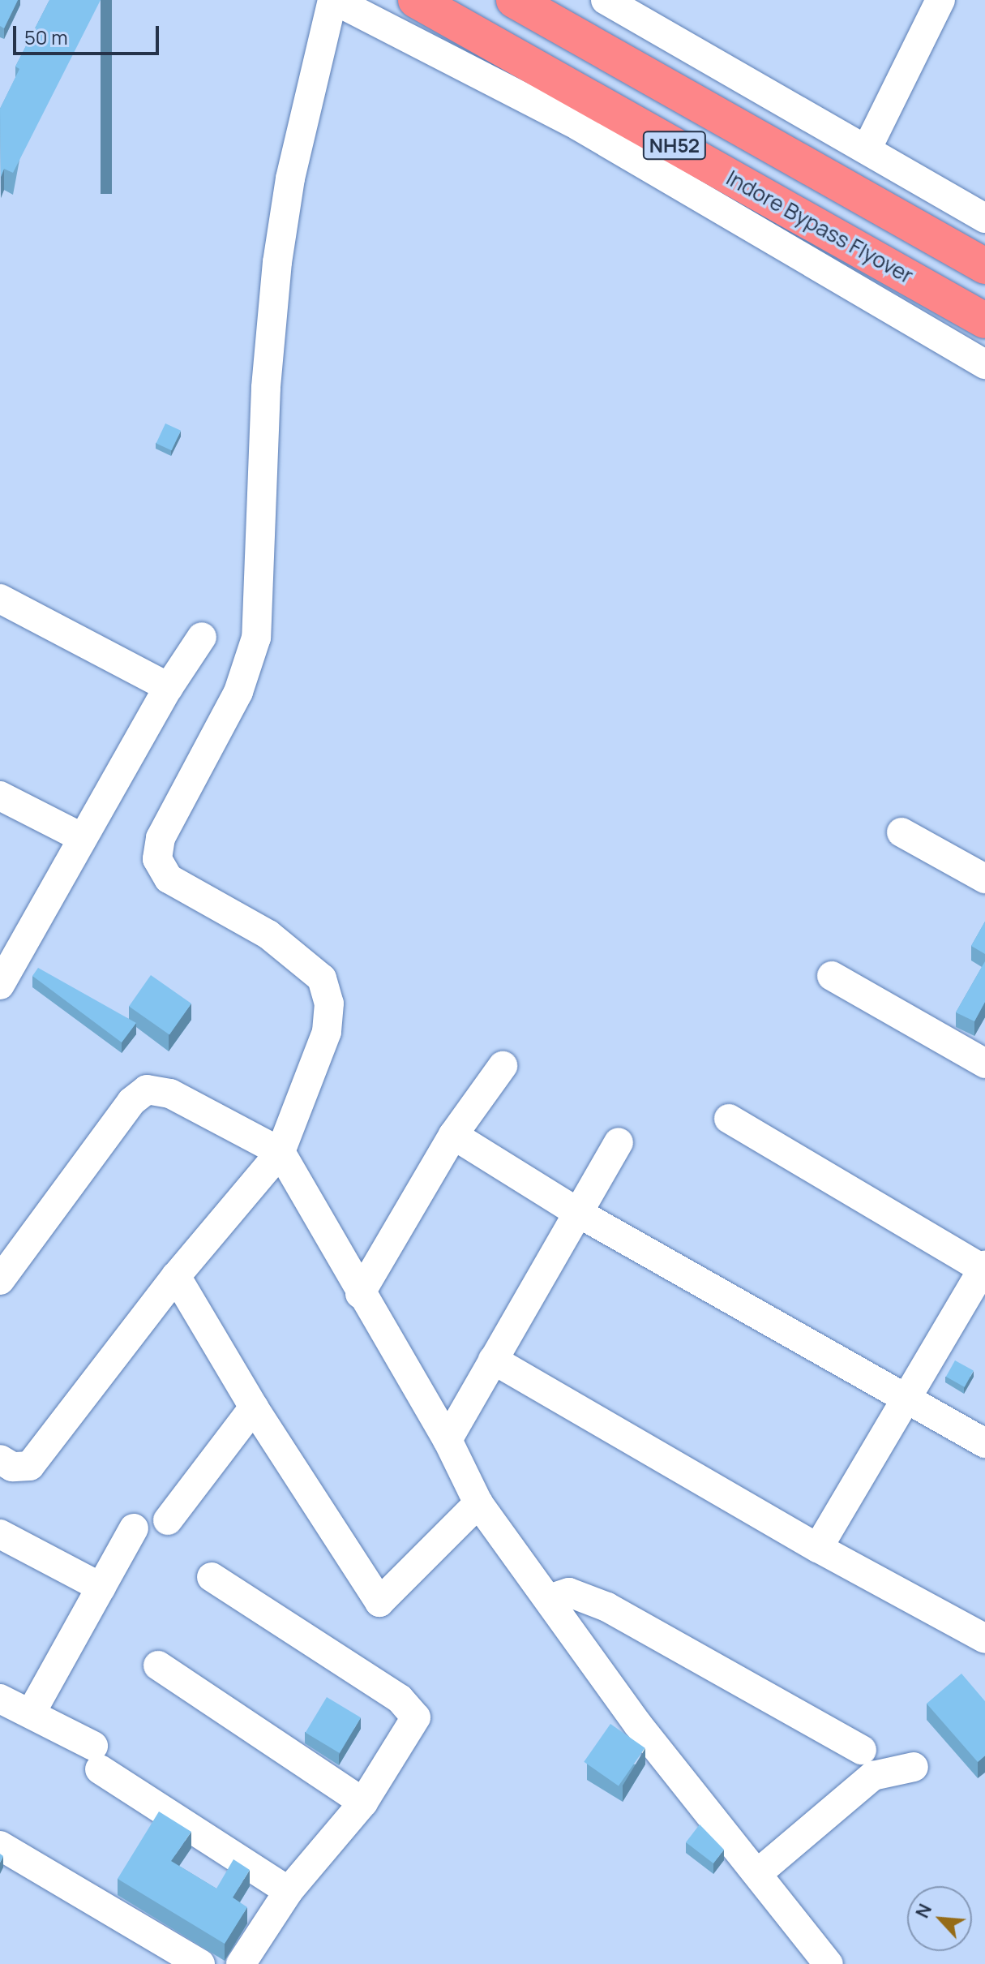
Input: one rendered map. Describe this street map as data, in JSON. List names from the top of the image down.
{
  "streets": {
    "highway": ["NH52", "Indore Bypass Flyover"]
  },
  "scale_bar": "50 m",
  "north": "top left"
}
